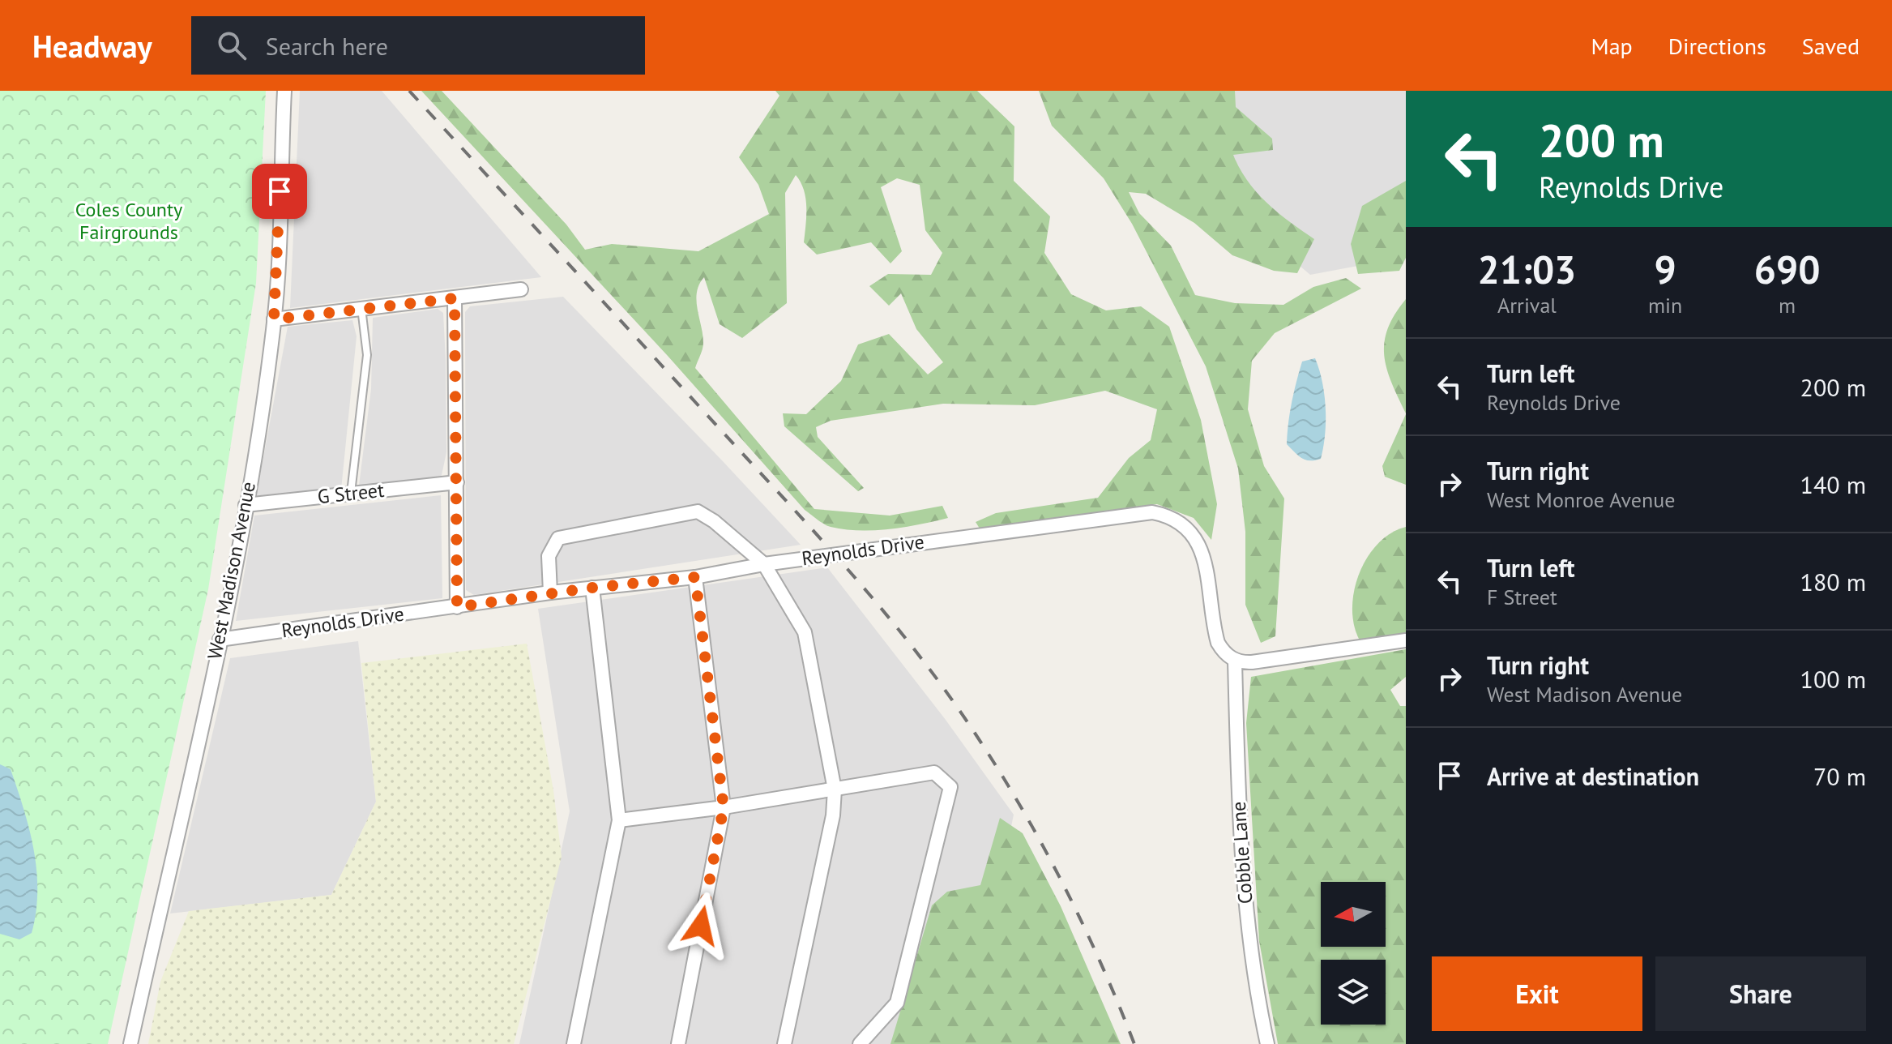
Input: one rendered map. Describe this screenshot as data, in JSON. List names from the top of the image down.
{
  "streets": {
    "street": [
      "G Street",
      "Reynolds Drive",
      "West Madison Avenue",
      "Cobble Lane"
    ]
  },
  "crossings": [
    ["G Street", "West Madison Avenue"],
    ["Reynolds Drive", "West Madison Avenue"],
    ["Reynolds Drive", "Cobble Lane"]
  ],
  "parks": ["Coles County Fairgrounds"],
  "north": "left",
  "page": {
    "header": "Headway",
    "search": "Search here",
    "nav": ["Map", "Directions", "Saved"],
    "turn": ["200 m", "Reynolds Drive"],
    "eta": [
      "21:03",
      "Arrival",
      "9",
      "min",
      "690",
      "m"
    ],
    "list": [
      {
        "name": "Turn left",
        "note": "Reynolds Drive",
        "value": "200 m"
      },
      {
        "name": "Turn right",
        "note": "West Monroe Avenue",
        "value": "140 m"
      },
      {
        "name": "Turn left",
        "note": "F Street",
        "value": "180 m"
      },
      {
        "name": "Turn right",
        "note": "West Madison Avenue",
        "value": "100 m"
      },
      {
        "name": "Arrive at destination",
        "value": "70 m"
      }
    ],
    "buttons": ["Exit", "Share"]
  }
}
